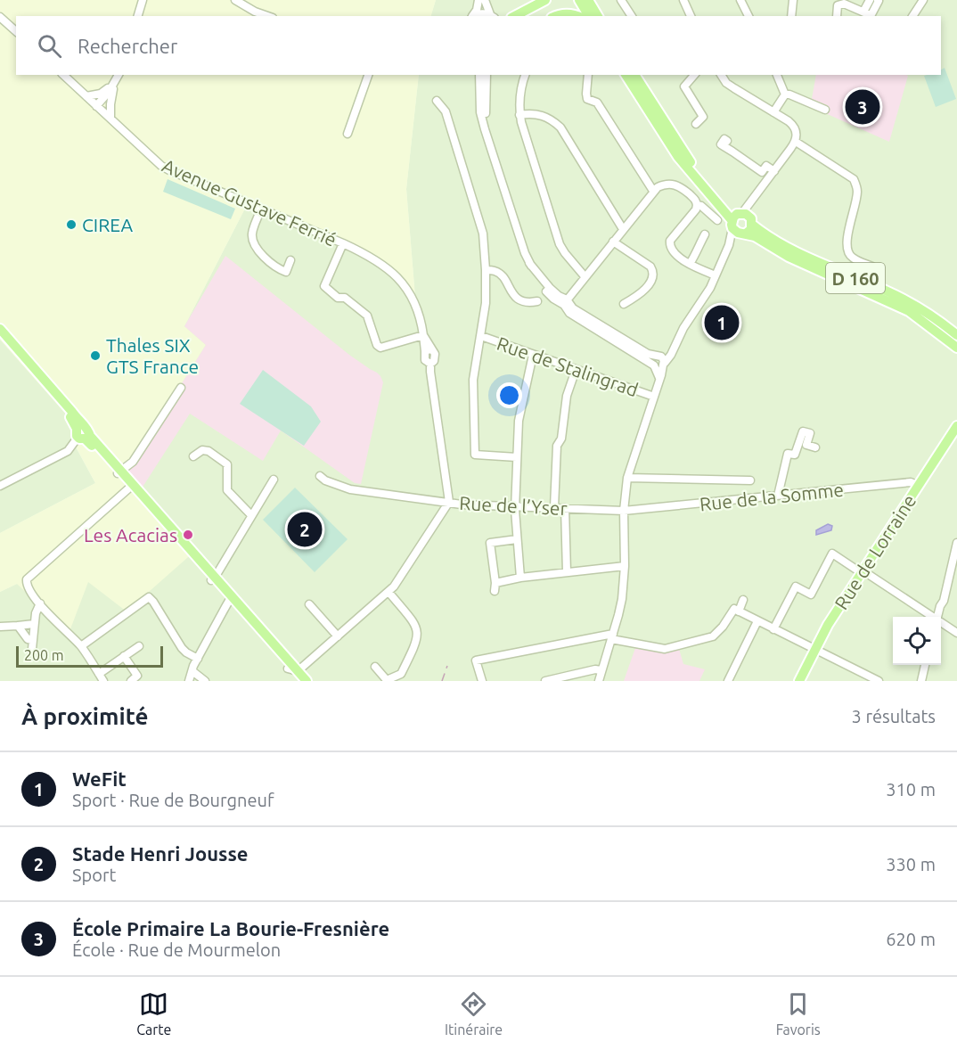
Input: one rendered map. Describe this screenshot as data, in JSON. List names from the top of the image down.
{
  "streets": {
    "main road": ["D 160", "Rue de Lorraine"],
    "street": [
      "Avenue Gustave Ferrié",
      "Rue de Stalingrad",
      "Rue de la Somme",
      "Rue de l’Yser"
    ]
  },
  "crossings": [
    ["Avenue Gustave Ferrié", "Rue de l’Yser"],
    ["Rue de la Somme", "Rue de l’Yser"],
    ["Rue de la Somme", "Rue de Lorraine"]
  ],
  "places": ["CIREA", "Thales SIX GTS France", "Les Acacias"],
  "scale_bar": "200 m",
  "page": {
    "search": "Rechercher",
    "pins": ["3", "1", "2"],
    "scale": "200 m",
    "heading": ["À proximité", "3 résultats"],
    "list": [
      {
        "mark": "1",
        "name": "WeFit",
        "note": "Sport · Rue de Bourgneuf",
        "value": "310 m"
      },
      {
        "mark": "2",
        "name": "Stade Henri Jousse",
        "note": "Sport",
        "value": "330 m"
      },
      {
        "mark": "3",
        "name": "École Primaire La Bourie-Fresnière",
        "note": "École · Rue de Mourmelon",
        "value": "620 m"
      }
    ],
    "nav": ["Carte", "Itinéraire", "Favoris"]
  }
}
